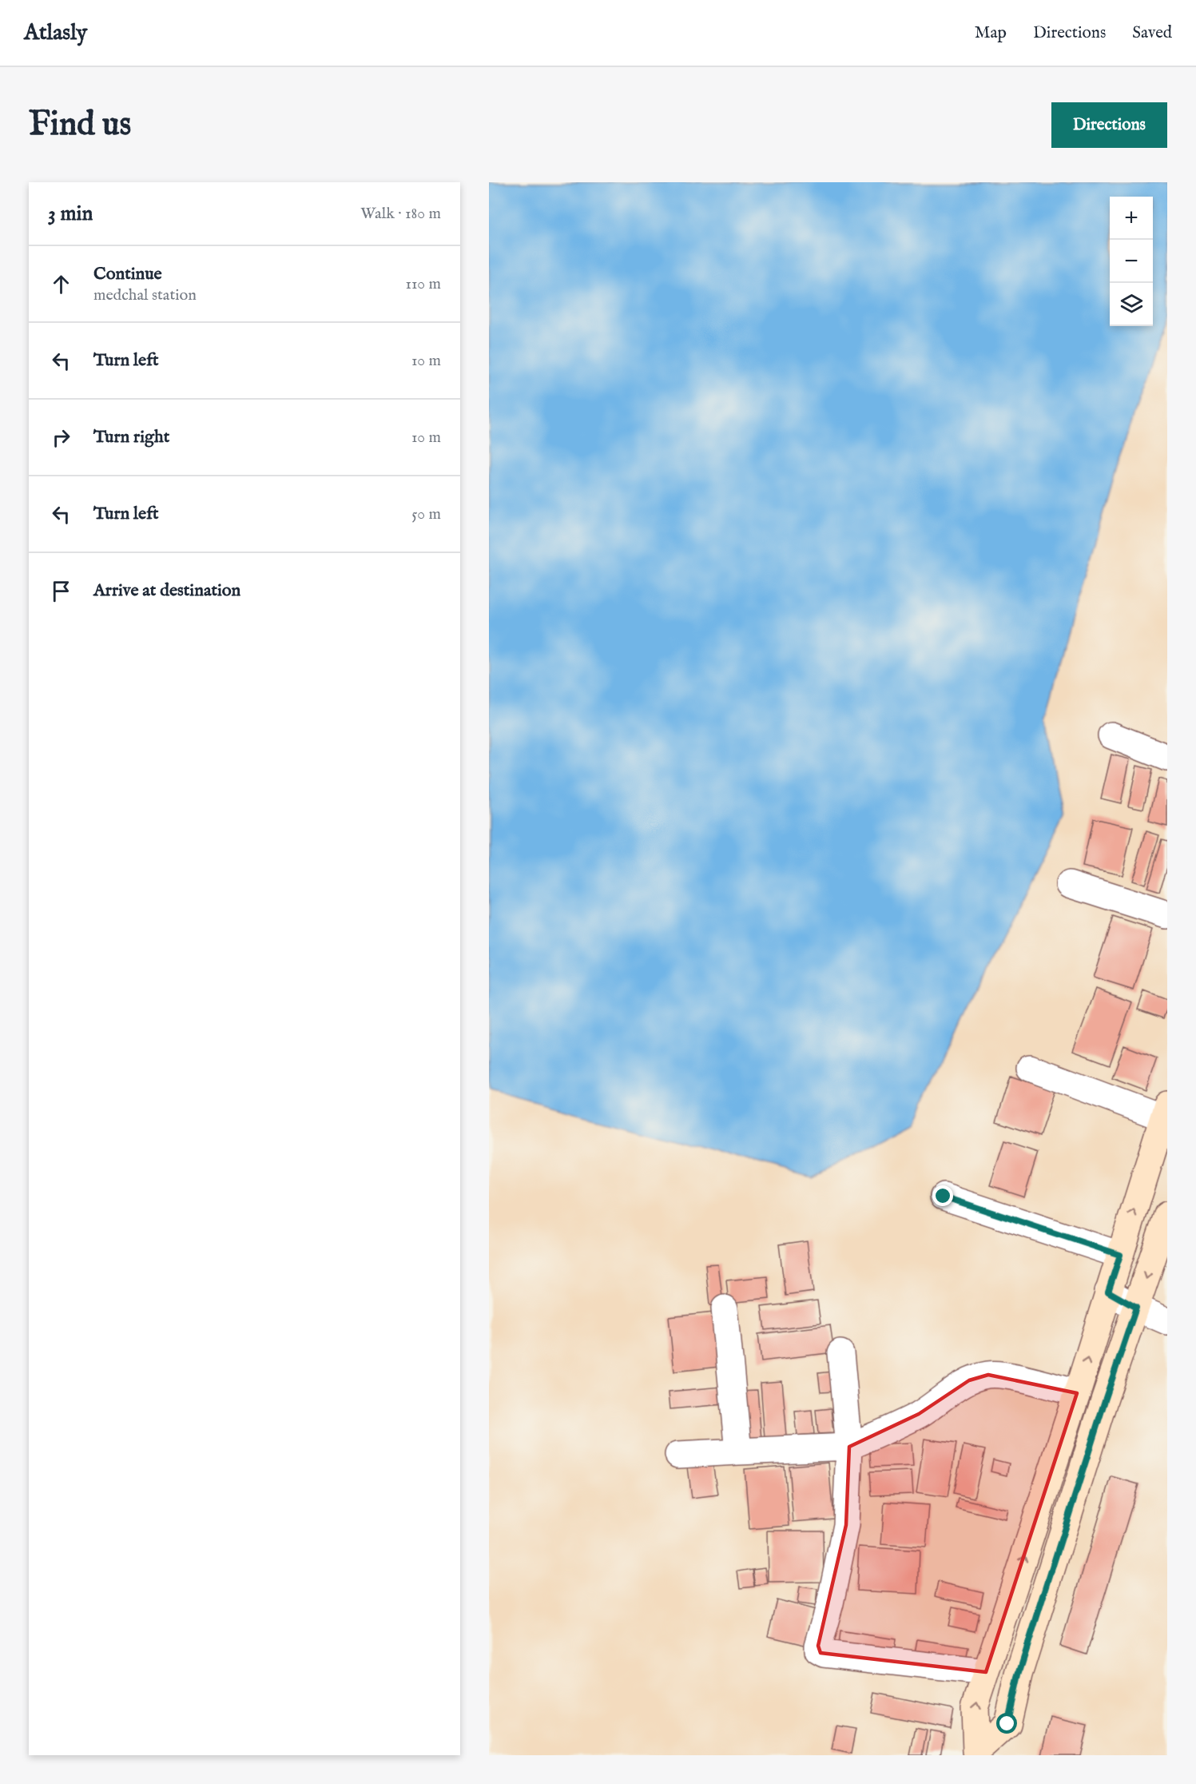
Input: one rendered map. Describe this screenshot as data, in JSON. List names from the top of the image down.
{
  "page": {
    "header": "Atlasly",
    "nav": ["Map", "Directions", "Saved"],
    "buttons": "Directions",
    "title": "Find us",
    "heading": ["3 min", "Walk · 180 m"],
    "map_buttons": ["+", "−"],
    "list": [
      ["Continue", "medchal station", "110 m"],
      ["Turn left", "10 m"],
      ["Turn right", "10 m"],
      ["Turn left", "50 m"],
      "Arrive at destination"
    ]
  }
}
